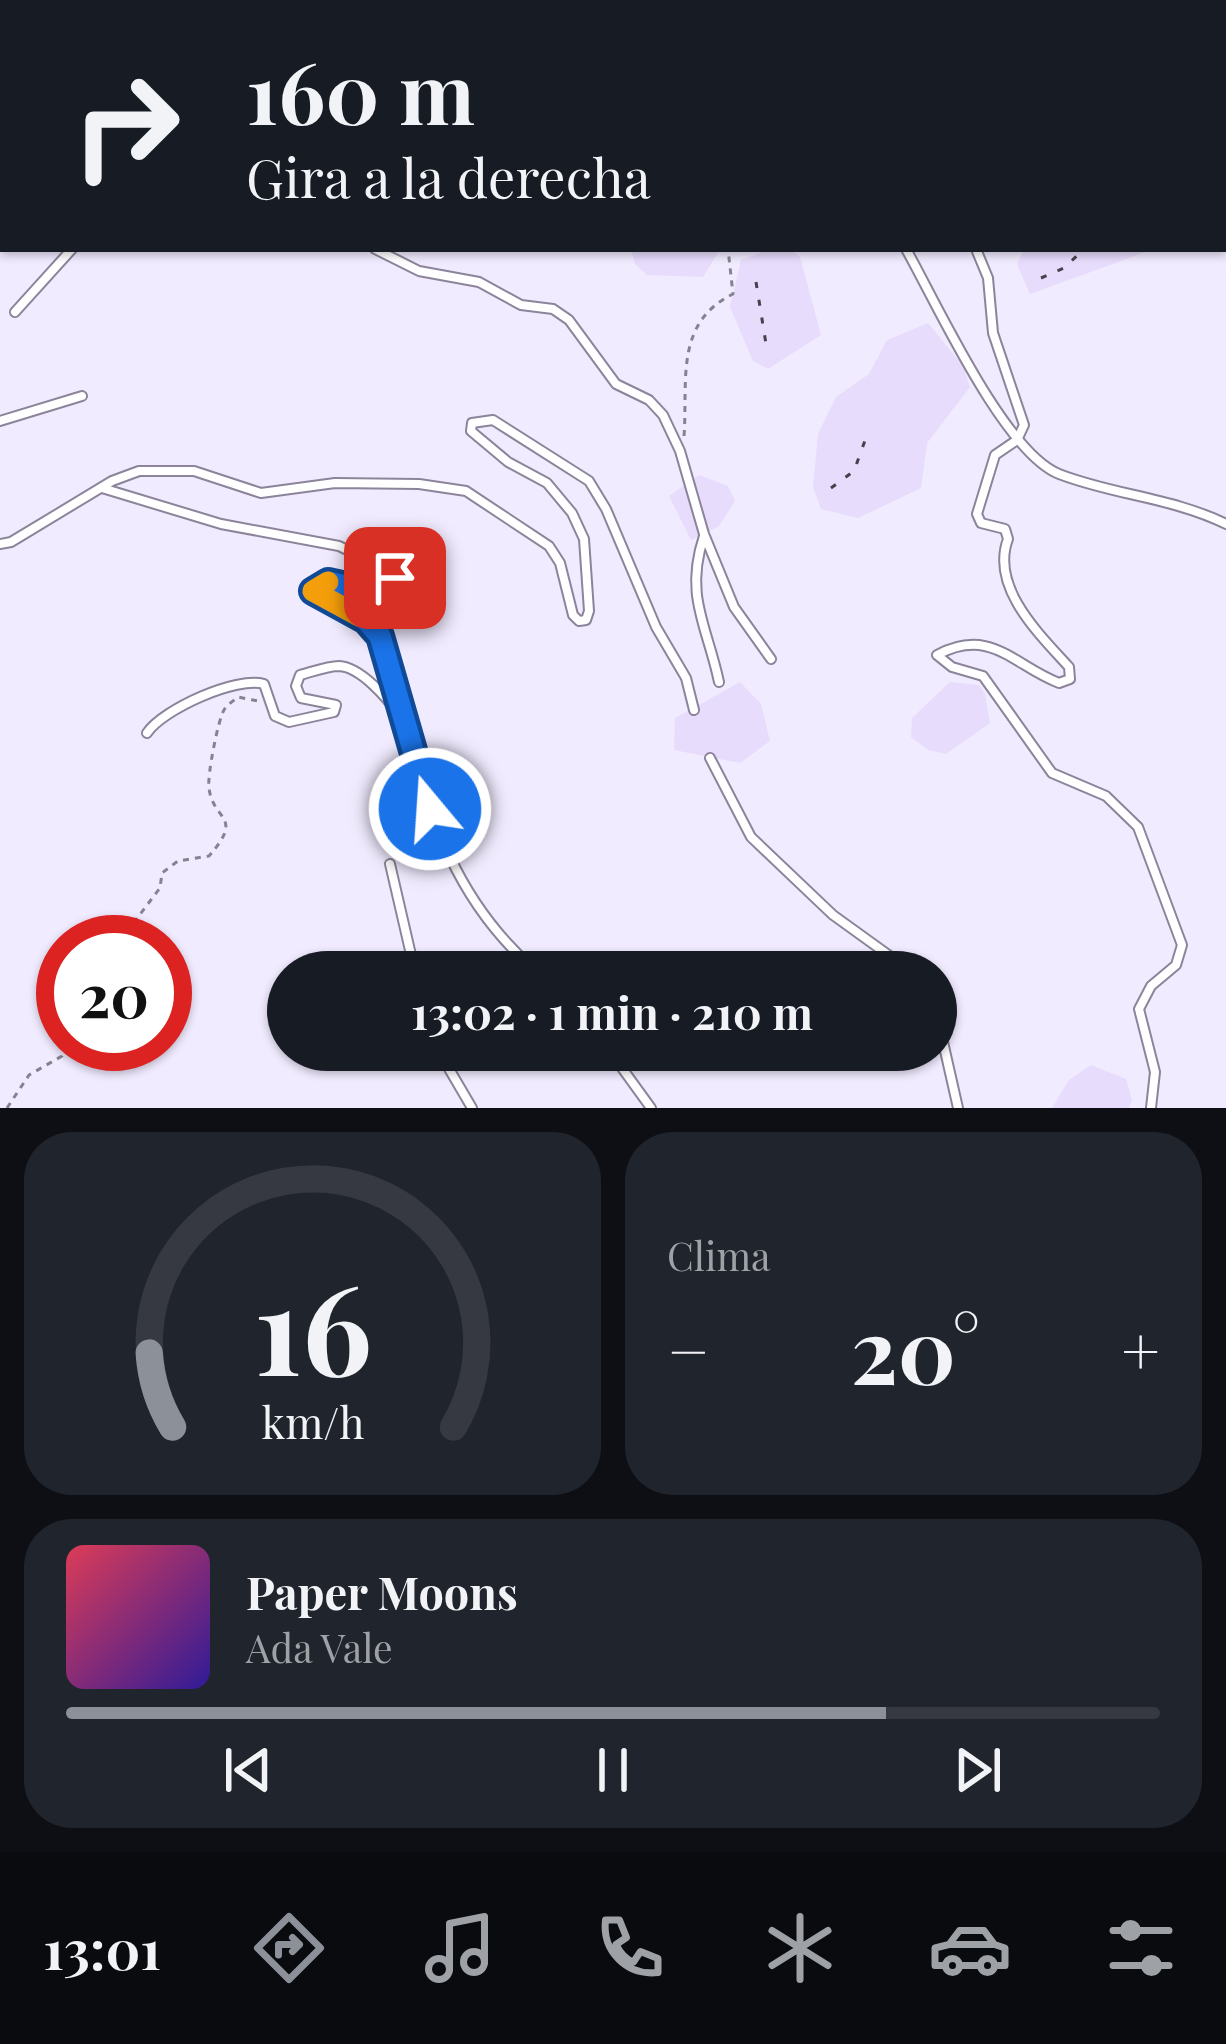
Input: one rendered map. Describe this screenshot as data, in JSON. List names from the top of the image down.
{
  "page": {
    "turn": ["160 m", "Gira a la derecha"],
    "limit": "20",
    "trip": "13:02 · 1 min · 210 m",
    "tile": "Clima",
    "heat": ["−", "20°", "+"],
    "song": ["Paper Moons", "Ada Vale"],
    "tabs": "13:01",
    "gauge": ["16", "km/h"]
  }
}
